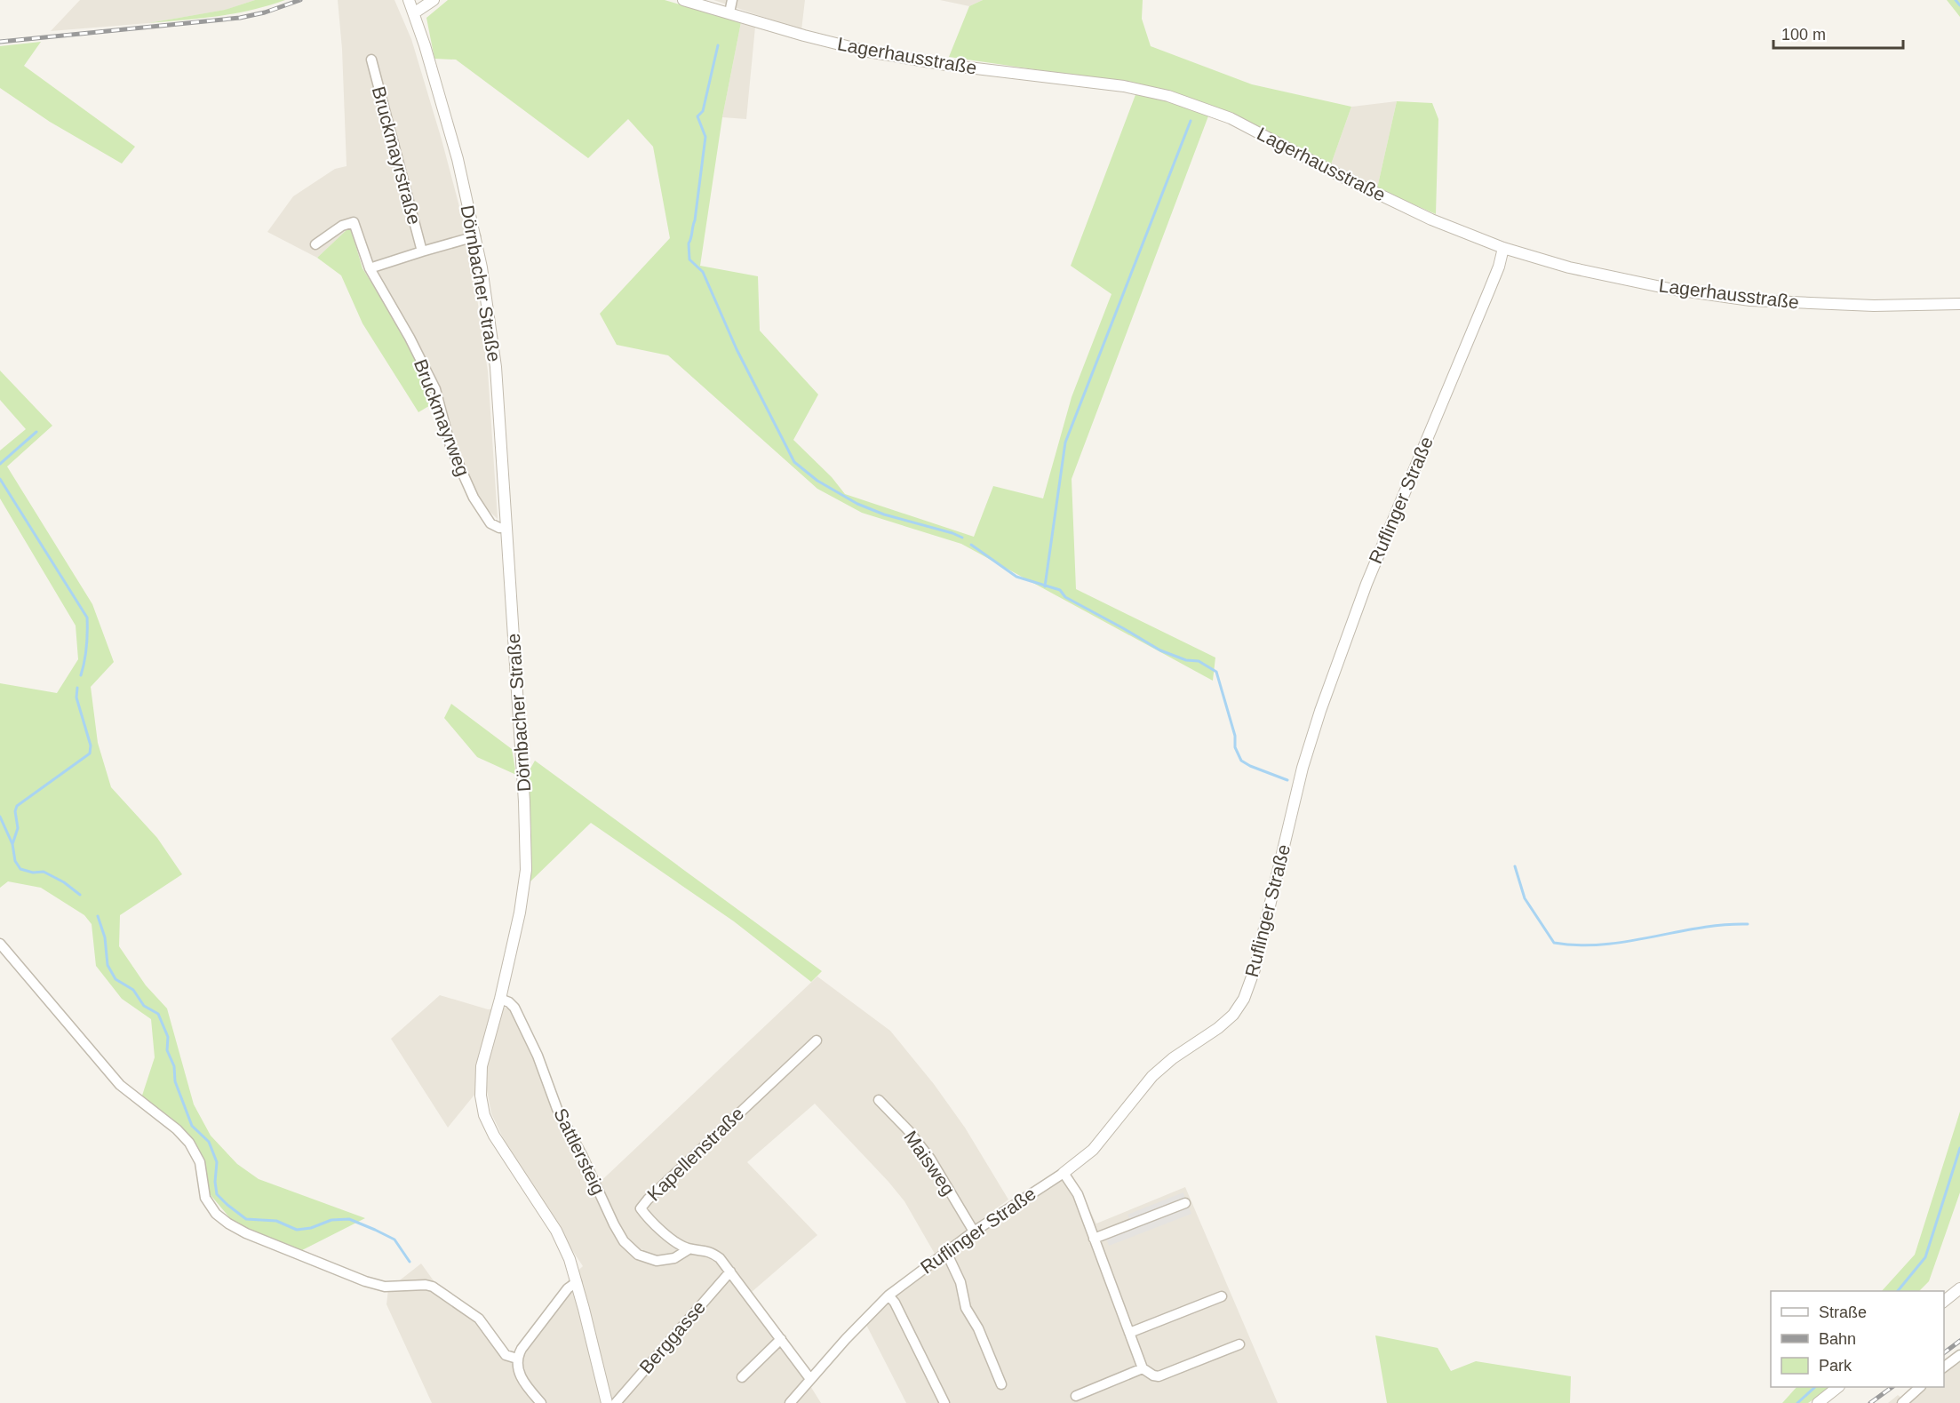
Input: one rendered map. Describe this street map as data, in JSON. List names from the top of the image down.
{
  "streets": {
    "street": [
      "Lagerhausstraße",
      "Bruckmayrstraße",
      "Dörnbacher Straße",
      "Bruckmayrweg",
      "Ruflinger Straße",
      "Sattlersteig",
      "Kapellenstraße",
      "Maisweg",
      "Berggasse"
    ]
  },
  "crossings": [
    ["Lagerhausstraße", "Ruflinger Straße"],
    ["Dörnbacher Straße", "Bruckmayrweg"],
    ["Dörnbacher Straße", "Sattlersteig"],
    ["Ruflinger Straße", "Kapellenstraße"],
    ["Ruflinger Straße", "Maisweg"],
    ["Sattlersteig", "Kapellenstraße"],
    ["Kapellenstraße", "Berggasse"]
  ],
  "legend": ["Straße", "Bahn", "Park"],
  "scale_bar": "100 m"
}
